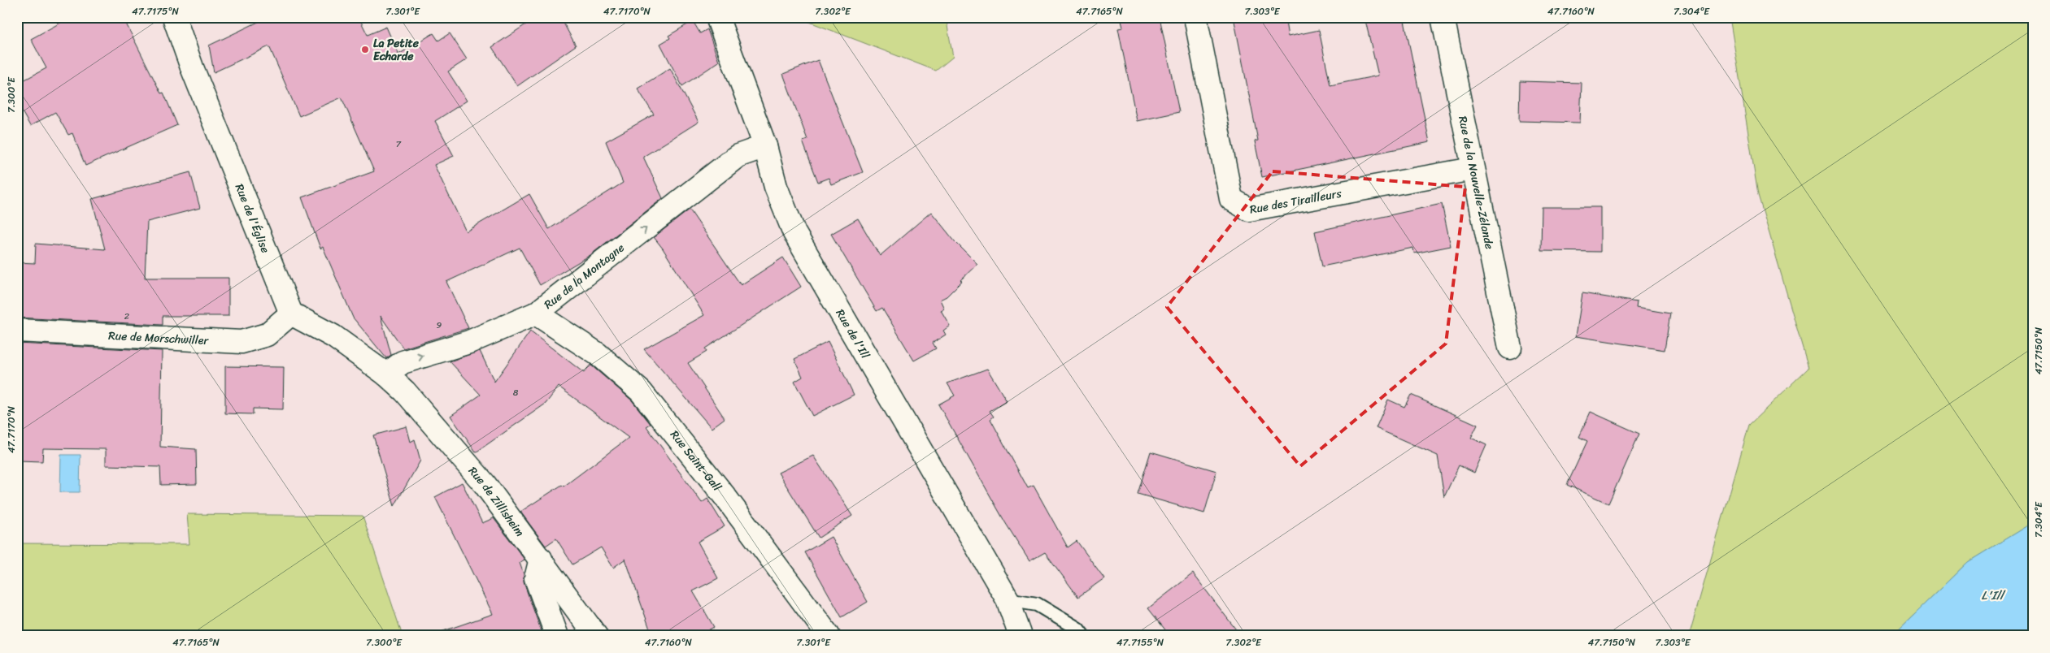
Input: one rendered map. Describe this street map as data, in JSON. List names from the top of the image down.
{
  "streets": {
    "street": [
      "Rue de la Nouvelle-Zélande",
      "Rue des Tirailleurs",
      "Rue de l'Église",
      "Rue de la Montagne",
      "Rue de l'Ill",
      "Rue de Morschwiller",
      "Rue Saint-Gall",
      "Rue de Zillisheim"
    ]
  },
  "crossings": [
    ["Rue de la Nouvelle-Zélande", "Rue des Tirailleurs"],
    ["Rue de l'Église", "Rue de Morschwiller"],
    ["Rue de la Montagne", "Rue de l'Ill"],
    ["Rue de la Montagne", "Rue Saint-Gall"],
    ["Rue de la Montagne", "Rue de Zillisheim"]
  ],
  "one_way": ["Rue de la Montagne"],
  "water": ["L'Ill"],
  "places": ["La Petite Echarde"],
  "house_numbers": [
    "7",
    "2",
    "9",
    "8"
  ],
  "coordinates": [
    "47.7175°N",
    "7.301°E",
    "47.7170°N",
    "7.302°E",
    "47.7165°N",
    "7.303°E",
    "47.7160°N",
    "7.304°E",
    "7.300°E",
    "47.7150°N",
    "47.7155°N"
  ]
}
